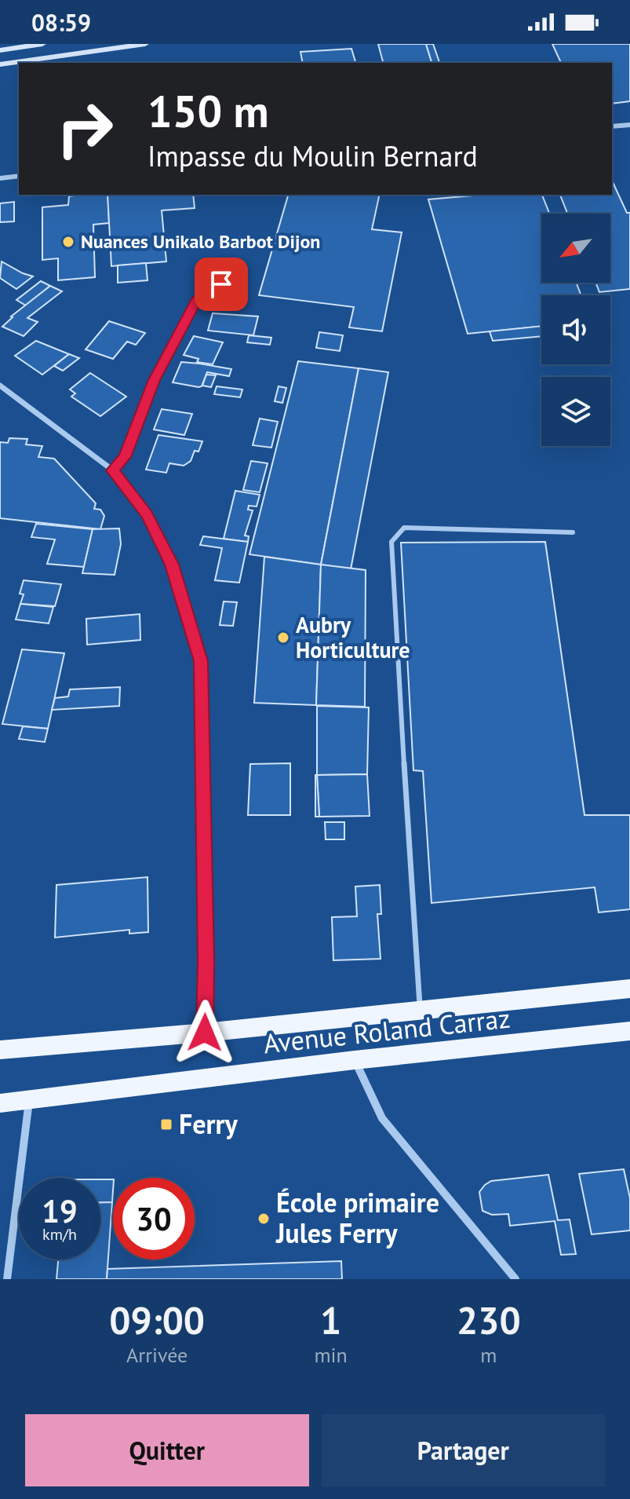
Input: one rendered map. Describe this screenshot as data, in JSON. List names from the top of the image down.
{
  "streets": {
    "main road": ["Avenue Roland Carraz"]
  },
  "places": {
    "other": ["Nuances Unikalo Barbot Dijon", "Aubry Horticulture", "École primaire Jules Ferry"],
    "transit": ["Ferry"]
  },
  "north": "bottom left",
  "page": {
    "status": "08:59",
    "turn": ["150 m", "Impasse du Moulin Bernard"],
    "speed": "19 km/h",
    "limit": "30",
    "eta": [
      "09:00",
      "Arrivée",
      "1",
      "min",
      "230",
      "m"
    ],
    "buttons": ["Quitter", "Partager"]
  }
}
